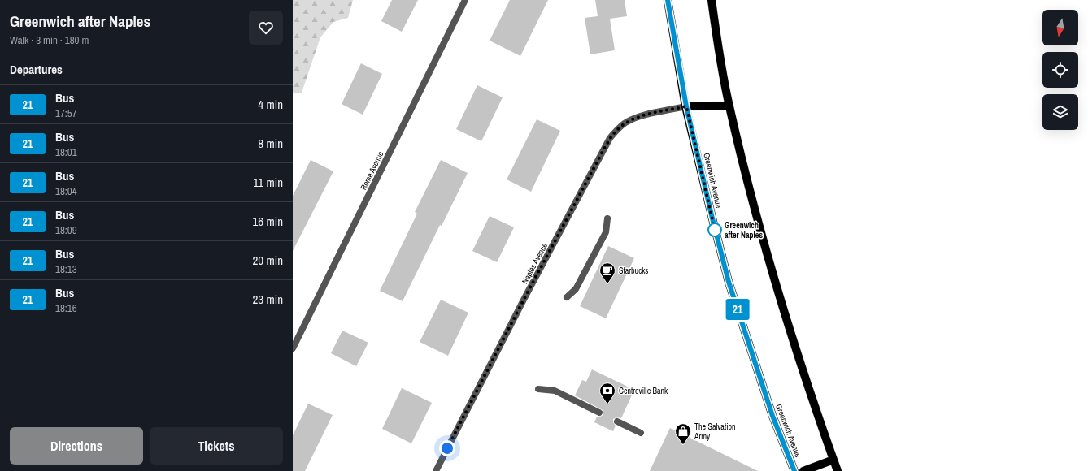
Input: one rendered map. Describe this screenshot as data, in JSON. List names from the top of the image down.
{
  "streets": {
    "main road": ["Greenwich Avenue"],
    "street": ["Rome Avenue", "Naples Avenue"]
  },
  "crossings": [
    ["Greenwich Avenue", "Naples Avenue"]
  ],
  "places": {
    "other": ["Greenwich after Naples"],
    "cafe": ["Starbucks"],
    "bank": ["Centreville Bank"],
    "shop": ["The Salvation Army"]
  },
  "lines": ["bus line 21"],
  "north": "bottom",
  "page": {
    "heading": [
      ["Greenwich after Naples", "Walk · 3 min · 180 m"],
      "Departures"
    ],
    "on_map": "21",
    "list": [
      {
        "mark": "21",
        "name": "Bus",
        "note": "17:57",
        "value": "4 min"
      },
      {
        "mark": "21",
        "name": "Bus",
        "note": "18:01",
        "value": "8 min"
      },
      {
        "mark": "21",
        "name": "Bus",
        "note": "18:04",
        "value": "11 min"
      },
      {
        "mark": "21",
        "name": "Bus",
        "note": "18:09",
        "value": "16 min"
      },
      {
        "mark": "21",
        "name": "Bus",
        "note": "18:13",
        "value": "20 min"
      },
      {
        "mark": "21",
        "name": "Bus",
        "note": "18:16",
        "value": "23 min"
      }
    ],
    "buttons": ["Directions", "Tickets"]
  }
}
